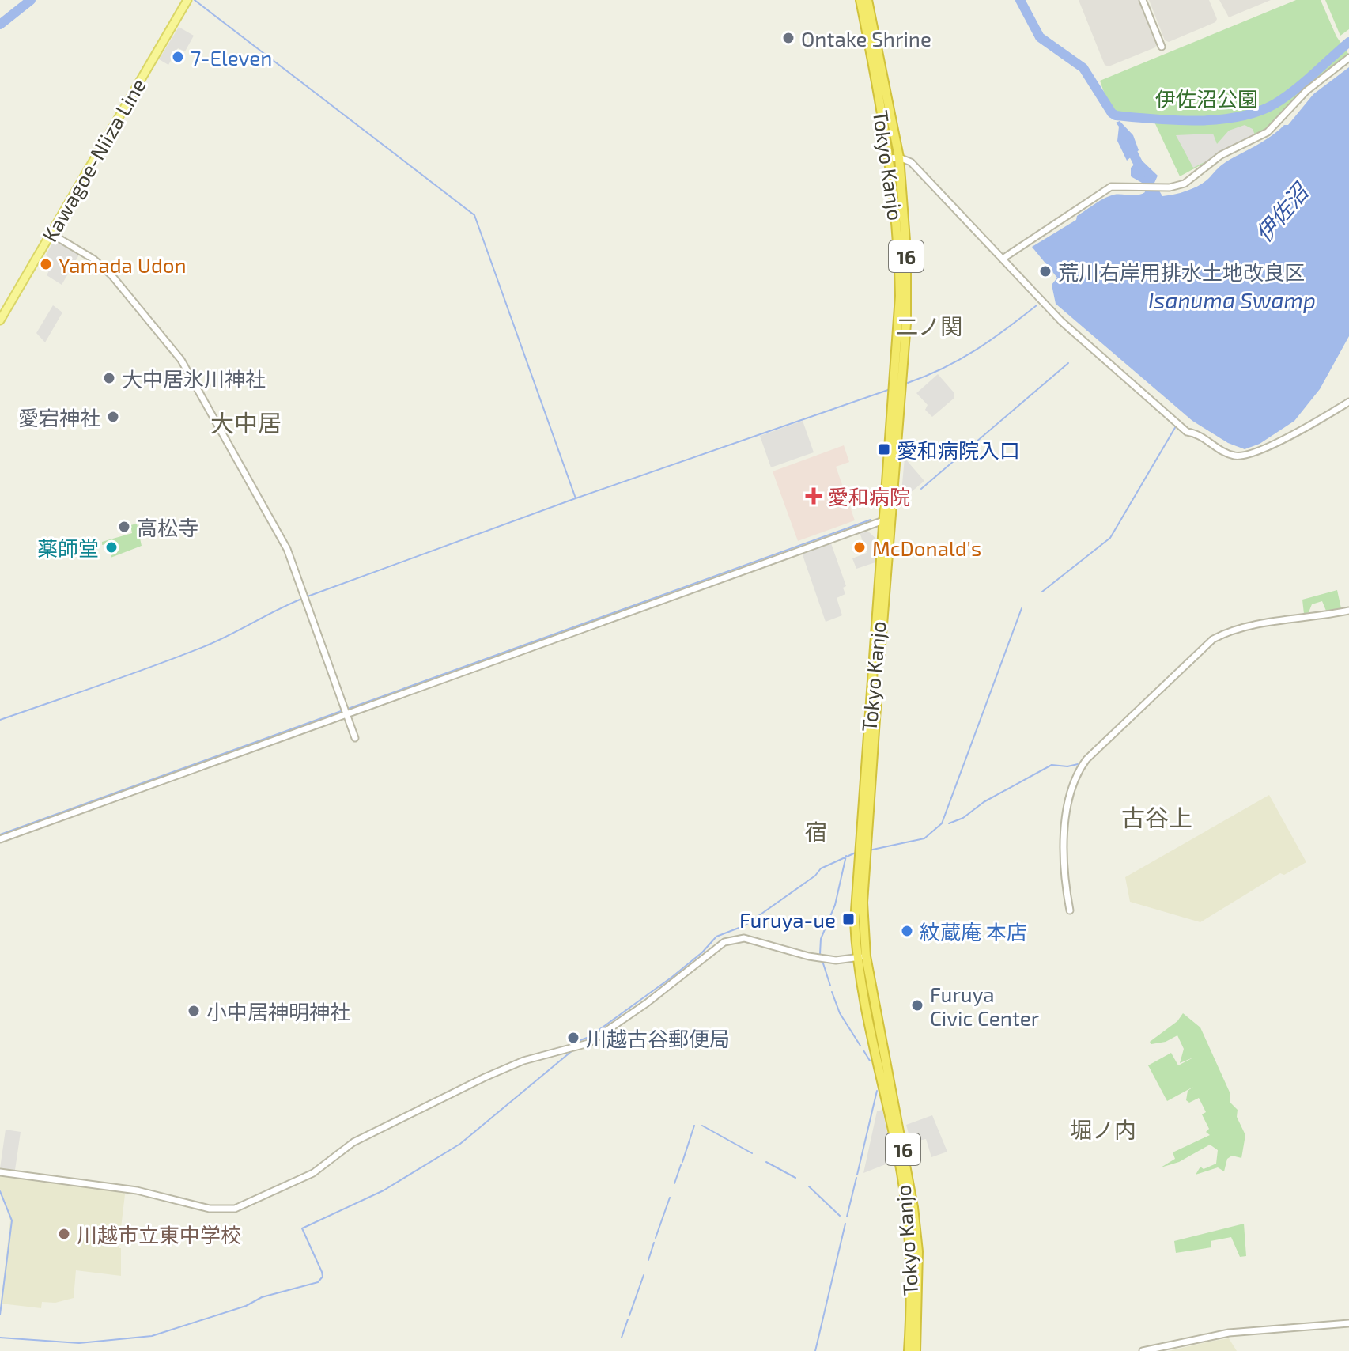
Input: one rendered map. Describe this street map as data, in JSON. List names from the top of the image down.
{
  "streets": {
    "highway": ["Tokyo Kanjo", "16"],
    "main road": ["Kawagoe-Niiza Line"]
  },
  "districts": [
    "二ノ関",
    "大中居",
    "古谷上",
    "宿",
    "堀ノ内"
  ],
  "water": ["伊佐沼", "Isanuma Swamp"],
  "parks": ["伊佐沼公園"],
  "places": {
    "other": [
      "Ontake Shrine",
      "7-Eleven",
      "Yamada Udon",
      "荒川右岸用排水土地改良区",
      "大中居氷川神社",
      "愛宕神社",
      "高松寺",
      "薬師堂",
      "McDonald's",
      "紋蔵庵 本店",
      "Furuya Civic Center",
      "小中居神明神社",
      "川越古谷郵便局",
      "川越市立東中学校"
    ],
    "transit": ["愛和病院入口", "Furuya-ue"],
    "health": ["愛和病院"]
  }
}
